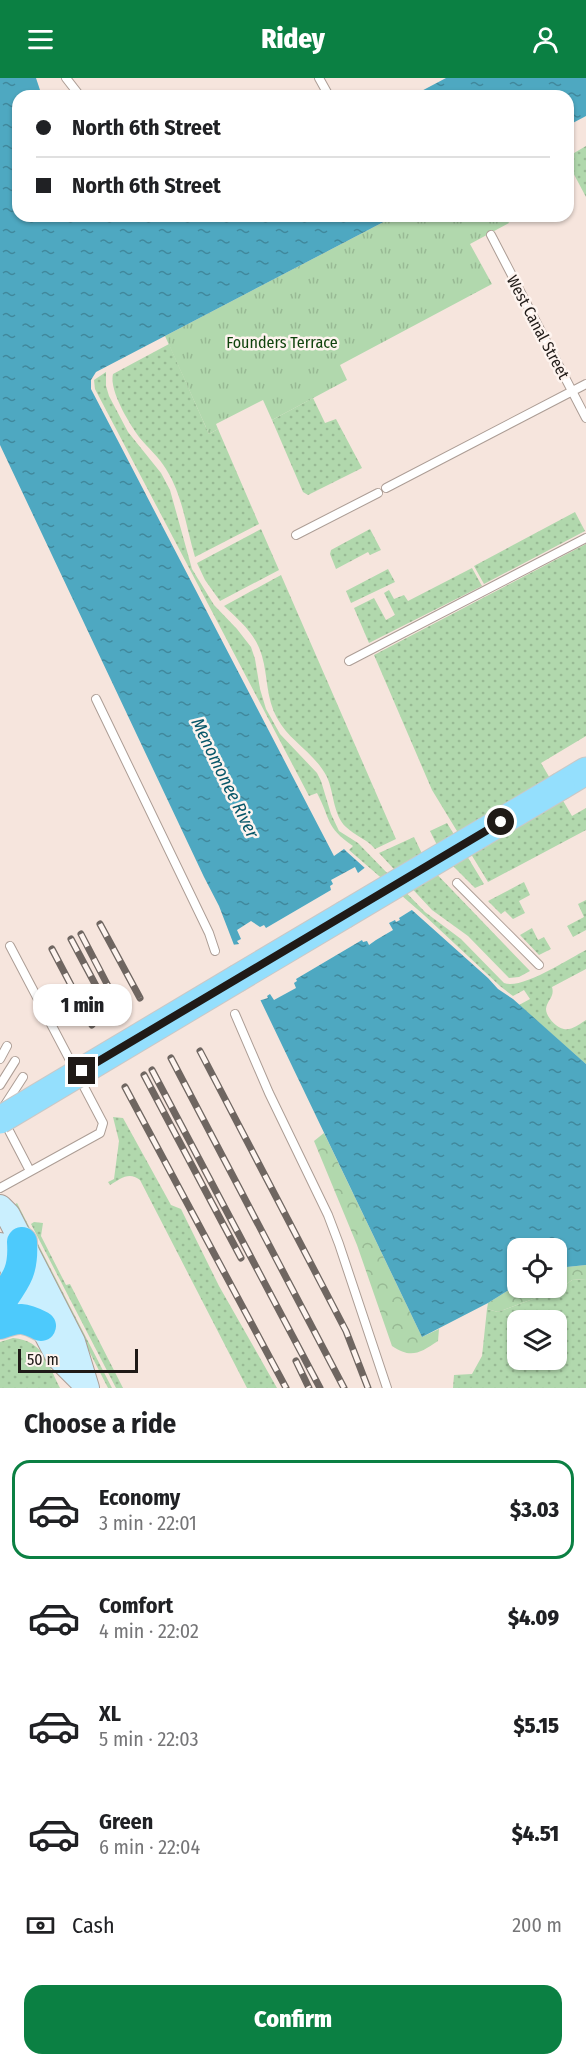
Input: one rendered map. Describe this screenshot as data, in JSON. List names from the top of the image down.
{
  "streets": {
    "lane": ["West Canal Street"]
  },
  "water": ["Menomonee River"],
  "parks": ["Founders Terrace"],
  "scale_bar": "50 m",
  "page": {
    "header": "Ridey",
    "banner": ["North 6th Street", "North 6th Street"],
    "bubble": "1 min",
    "scale": "50 m",
    "heading": "Choose a ride",
    "list": [
      {
        "name": "Economy",
        "note": "3 min · 22:01",
        "value": "$3.03"
      },
      {
        "name": "Comfort",
        "note": "4 min · 22:02",
        "value": "$4.09"
      },
      {
        "name": "XL",
        "note": "5 min · 22:03",
        "value": "$5.15"
      },
      {
        "name": "Green",
        "note": "6 min · 22:04",
        "value": "$4.51"
      }
    ],
    "pay": ["Cash", "200 m"],
    "buttons": "Confirm"
  }
}
